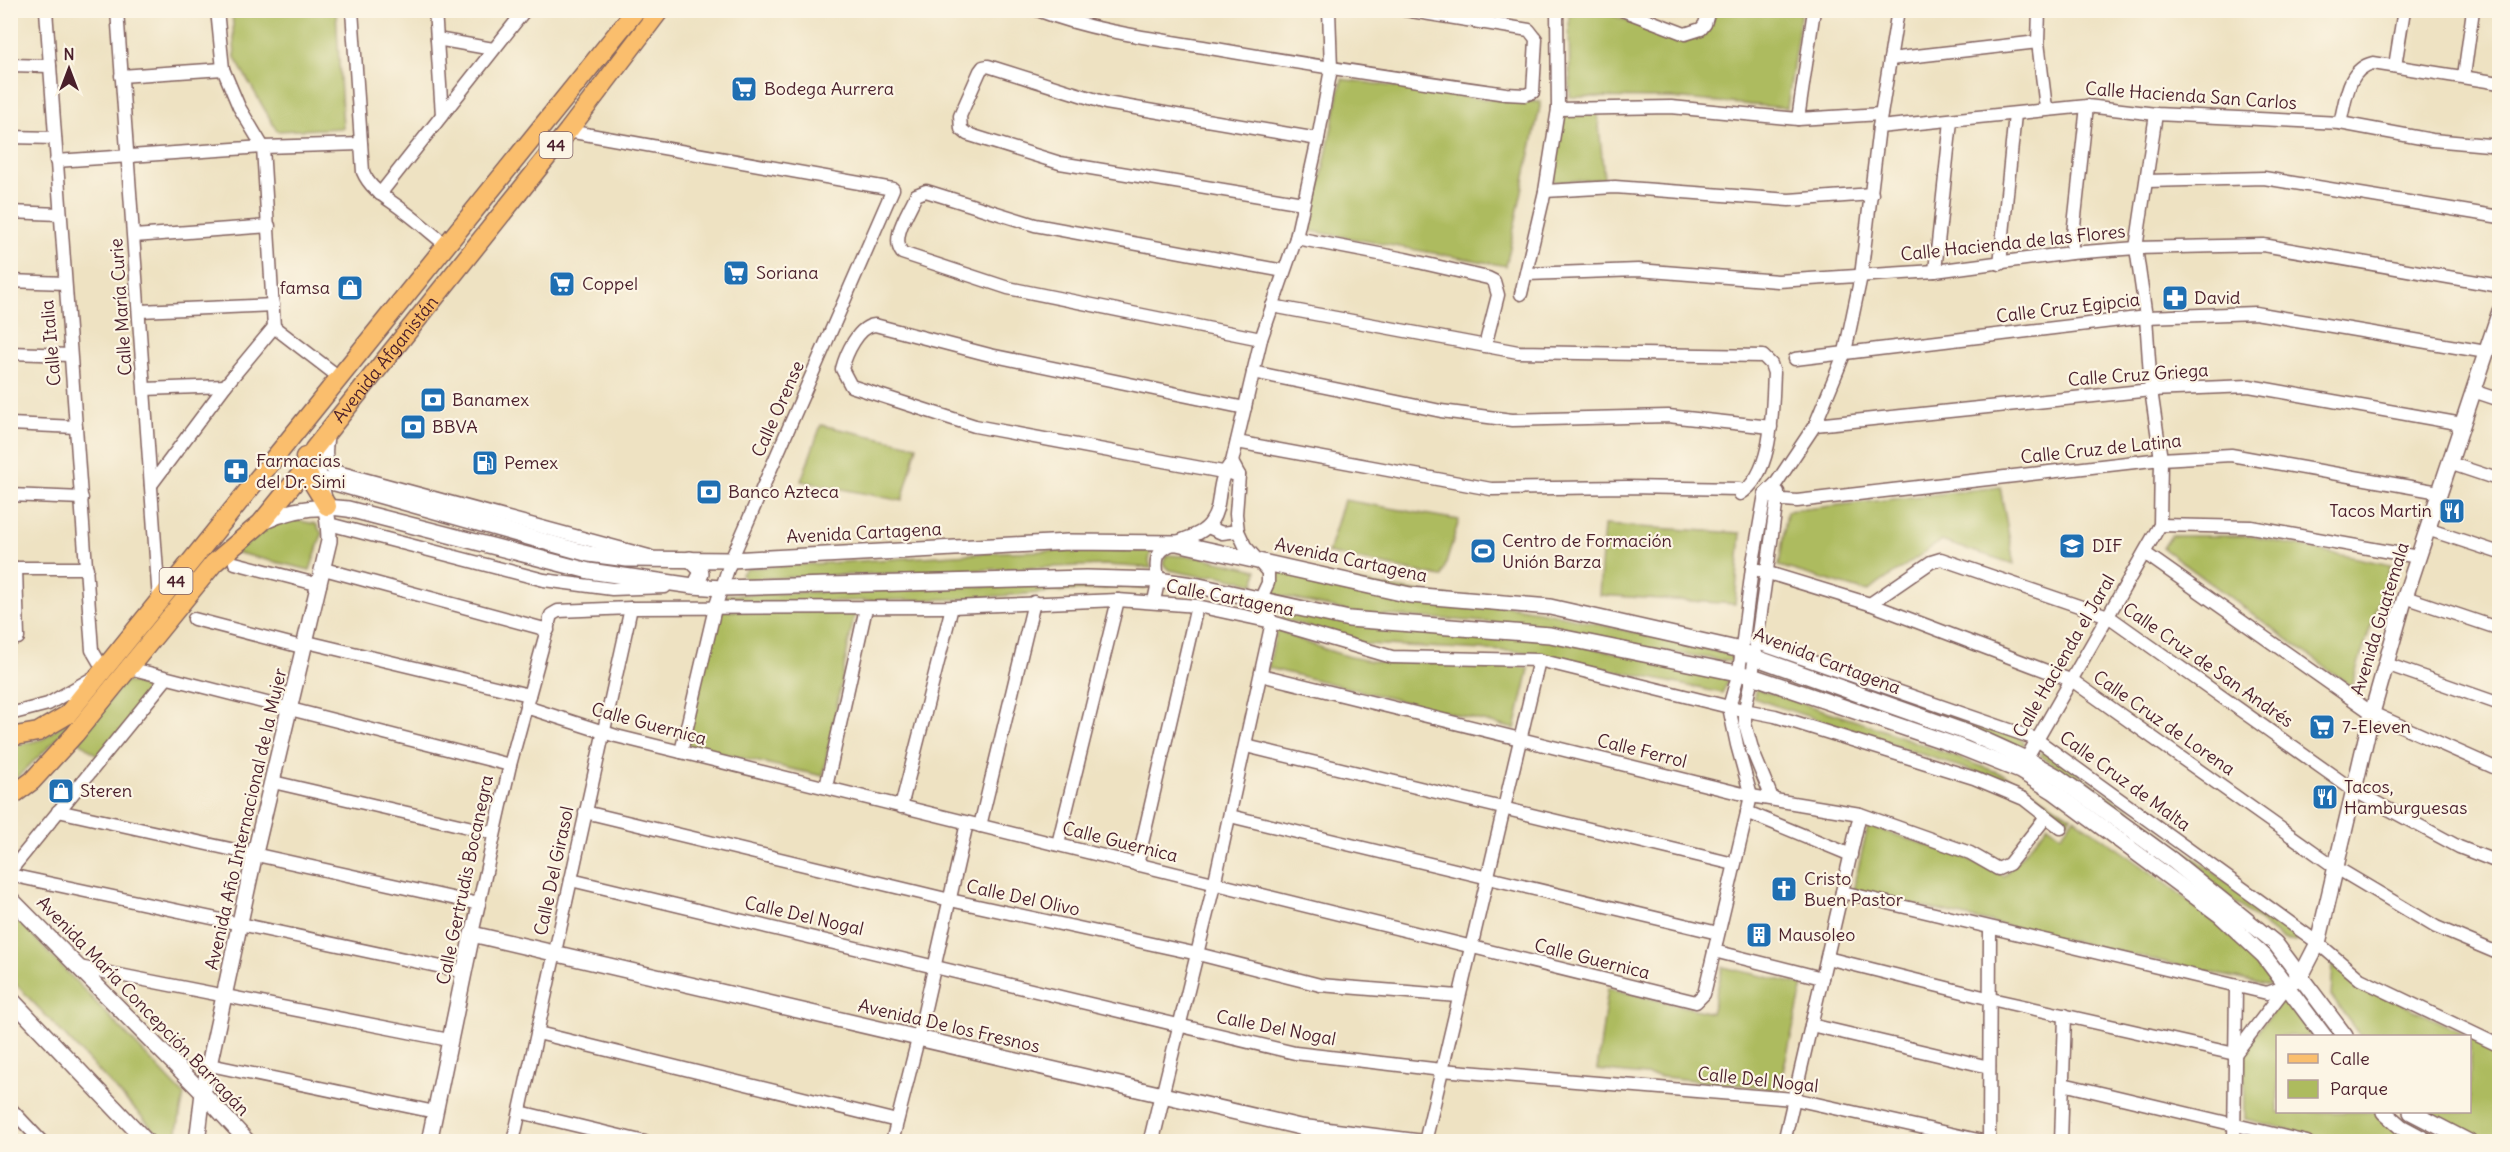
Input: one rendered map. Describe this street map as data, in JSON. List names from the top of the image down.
{
  "streets": {
    "main road": ["44", "Avenida Afganistán"],
    "street": [
      "Calle Hacienda San Carlos",
      "Calle Hacienda de las Flores",
      "Calle María Curie",
      "Calle Cruz Egipcia",
      "Calle Italia",
      "Calle Cruz Griega",
      "Calle Orense",
      "Calle Cruz de Latina",
      "Avenida Cartagena",
      "Calle Cartagena",
      "Avenida Guatemala",
      "Calle Hacienda el Jaral",
      "Calle Cruz de San Andrés",
      "Calle Cruz de Lorena",
      "Calle Guernica",
      "Calle Ferrol",
      "Calle Cruz de Malta",
      "Avenida Año Internacional de la Mujer",
      "Calle Del Girasol",
      "Calle Gertrudis Bocanegra",
      "Calle Del Olivo",
      "Calle Del Nogal",
      "Avenida María Concepción Barragán",
      "Avenida De los Fresnos"
    ]
  },
  "crossings": [
    ["Calle Hacienda San Carlos", "Calle Hacienda el Jaral"],
    ["44", "Calle Italia"],
    ["44", "Avenida Afganistán"],
    ["Calle Hacienda de las Flores", "Calle Hacienda el Jaral"],
    ["Calle María Curie", "Avenida Afganistán"],
    ["Calle Cruz Egipcia", "Avenida Guatemala"],
    ["Calle Cruz Egipcia", "Calle Hacienda el Jaral"],
    ["Calle Italia", "Avenida Afganistán"],
    ["Avenida Afganistán", "Calle Orense"],
    ["Avenida Afganistán", "Avenida Cartagena"],
    ["Calle Cruz Griega", "Avenida Guatemala"],
    ["Calle Cruz Griega", "Calle Hacienda el Jaral"],
    ["Calle Orense", "Avenida Cartagena"],
    ["Calle Orense", "Calle Cartagena"],
    ["Calle Orense", "Calle Guernica"],
    ["Calle Cruz de Latina", "Avenida Guatemala"],
    ["Calle Cruz de Latina", "Calle Hacienda el Jaral"],
    ["Avenida Cartagena", "Avenida Guatemala"],
    ["Avenida Cartagena", "Calle Hacienda el Jaral"],
    ["Avenida Cartagena", "Calle Cruz de Malta"],
    ["Avenida Cartagena", "Avenida Año Internacional de la Mujer"],
    ["Calle Cartagena", "Calle Del Girasol"],
    ["Calle Cartagena", "Calle Gertrudis Bocanegra"],
    ["Avenida Guatemala", "Calle Cruz de San Andrés"],
    ["Avenida Guatemala", "Calle Cruz de Lorena"],
    ["Avenida Guatemala", "Calle Cruz de Malta"],
    ["Calle Hacienda el Jaral", "Calle Cruz de San Andrés"],
    ["Calle Hacienda el Jaral", "Calle Cruz de Lorena"],
    ["Calle Hacienda el Jaral", "Calle Cruz de Malta"],
    ["Calle Cruz de San Andrés", "Calle Cruz de Lorena"],
    ["Calle Guernica", "Avenida Año Internacional de la Mujer"],
    ["Calle Guernica", "Calle Del Girasol"],
    ["Calle Guernica", "Calle Gertrudis Bocanegra"],
    ["Avenida Año Internacional de la Mujer", "Avenida María Concepción Barragán"],
    ["Calle Del Girasol", "Calle Del Olivo"],
    ["Calle Del Girasol", "Calle Del Nogal"],
    ["Calle Del Girasol", "Avenida De los Fresnos"],
    ["Calle Gertrudis Bocanegra", "Avenida De los Fresnos"]
  ],
  "places": {
    "supermarket": [
      "Bodega Aurrera",
      "Soriana",
      "Coppel",
      "7-Eleven"
    ],
    "shop": ["famsa", "Steren"],
    "pharmacy": ["David", "Farmacias del Dr. Simi"],
    "bank": ["Banamex", "BBVA", "Banco Azteca"],
    "fuel station": ["Pemex"],
    "restaurant": ["Tacos Martin", "Tacos, Hamburguesas"],
    "school or university": ["DIF"],
    "sports": ["Centro de Formación Unión Barza"],
    "church": ["Cristo Buen Pastor"],
    "building": ["Mausoleo"]
  },
  "legend": ["Calle", "Parque"],
  "north": "top"
}
